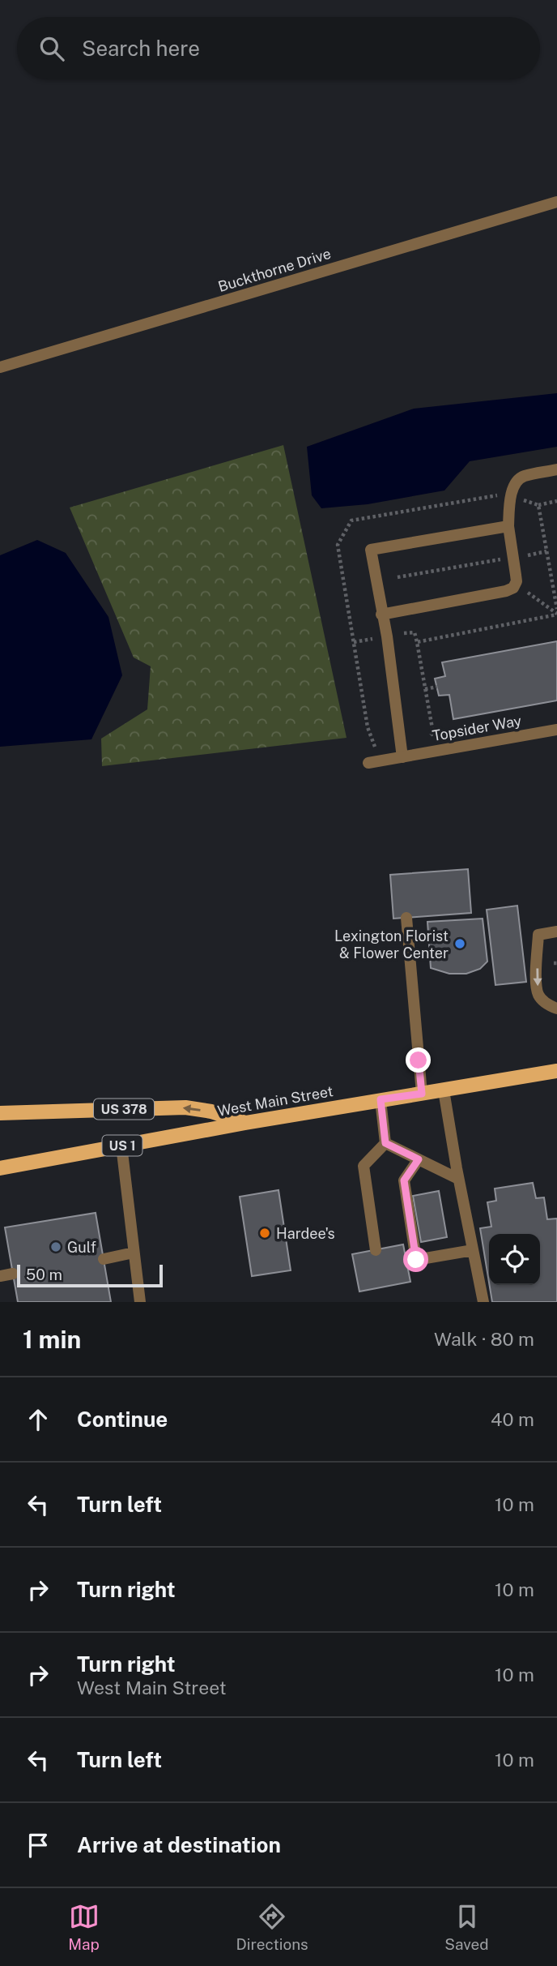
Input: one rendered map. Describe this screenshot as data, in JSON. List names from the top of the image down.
{
  "streets": {
    "main road": ["West Main Street", "US 378", "US 1"],
    "street": ["Buckthorne Drive", "Topsider Way"]
  },
  "crossings": [
    ["West Main Street", "US 378"]
  ],
  "places": ["Lexington Florist & Flower Center", "Hardee's", "Gulf"],
  "scale_bar": "50 m",
  "page": {
    "search": "Search here",
    "scale": "50 m",
    "heading": ["1 min", "Walk · 80 m"],
    "list": [
      ["Continue", "40 m"],
      ["Turn left", "10 m"],
      ["Turn right", "10 m"],
      ["Turn right", "West Main Street", "10 m"],
      ["Turn left", "10 m"],
      "Arrive at destination"
    ],
    "nav": ["Map", "Directions", "Saved"]
  }
}
